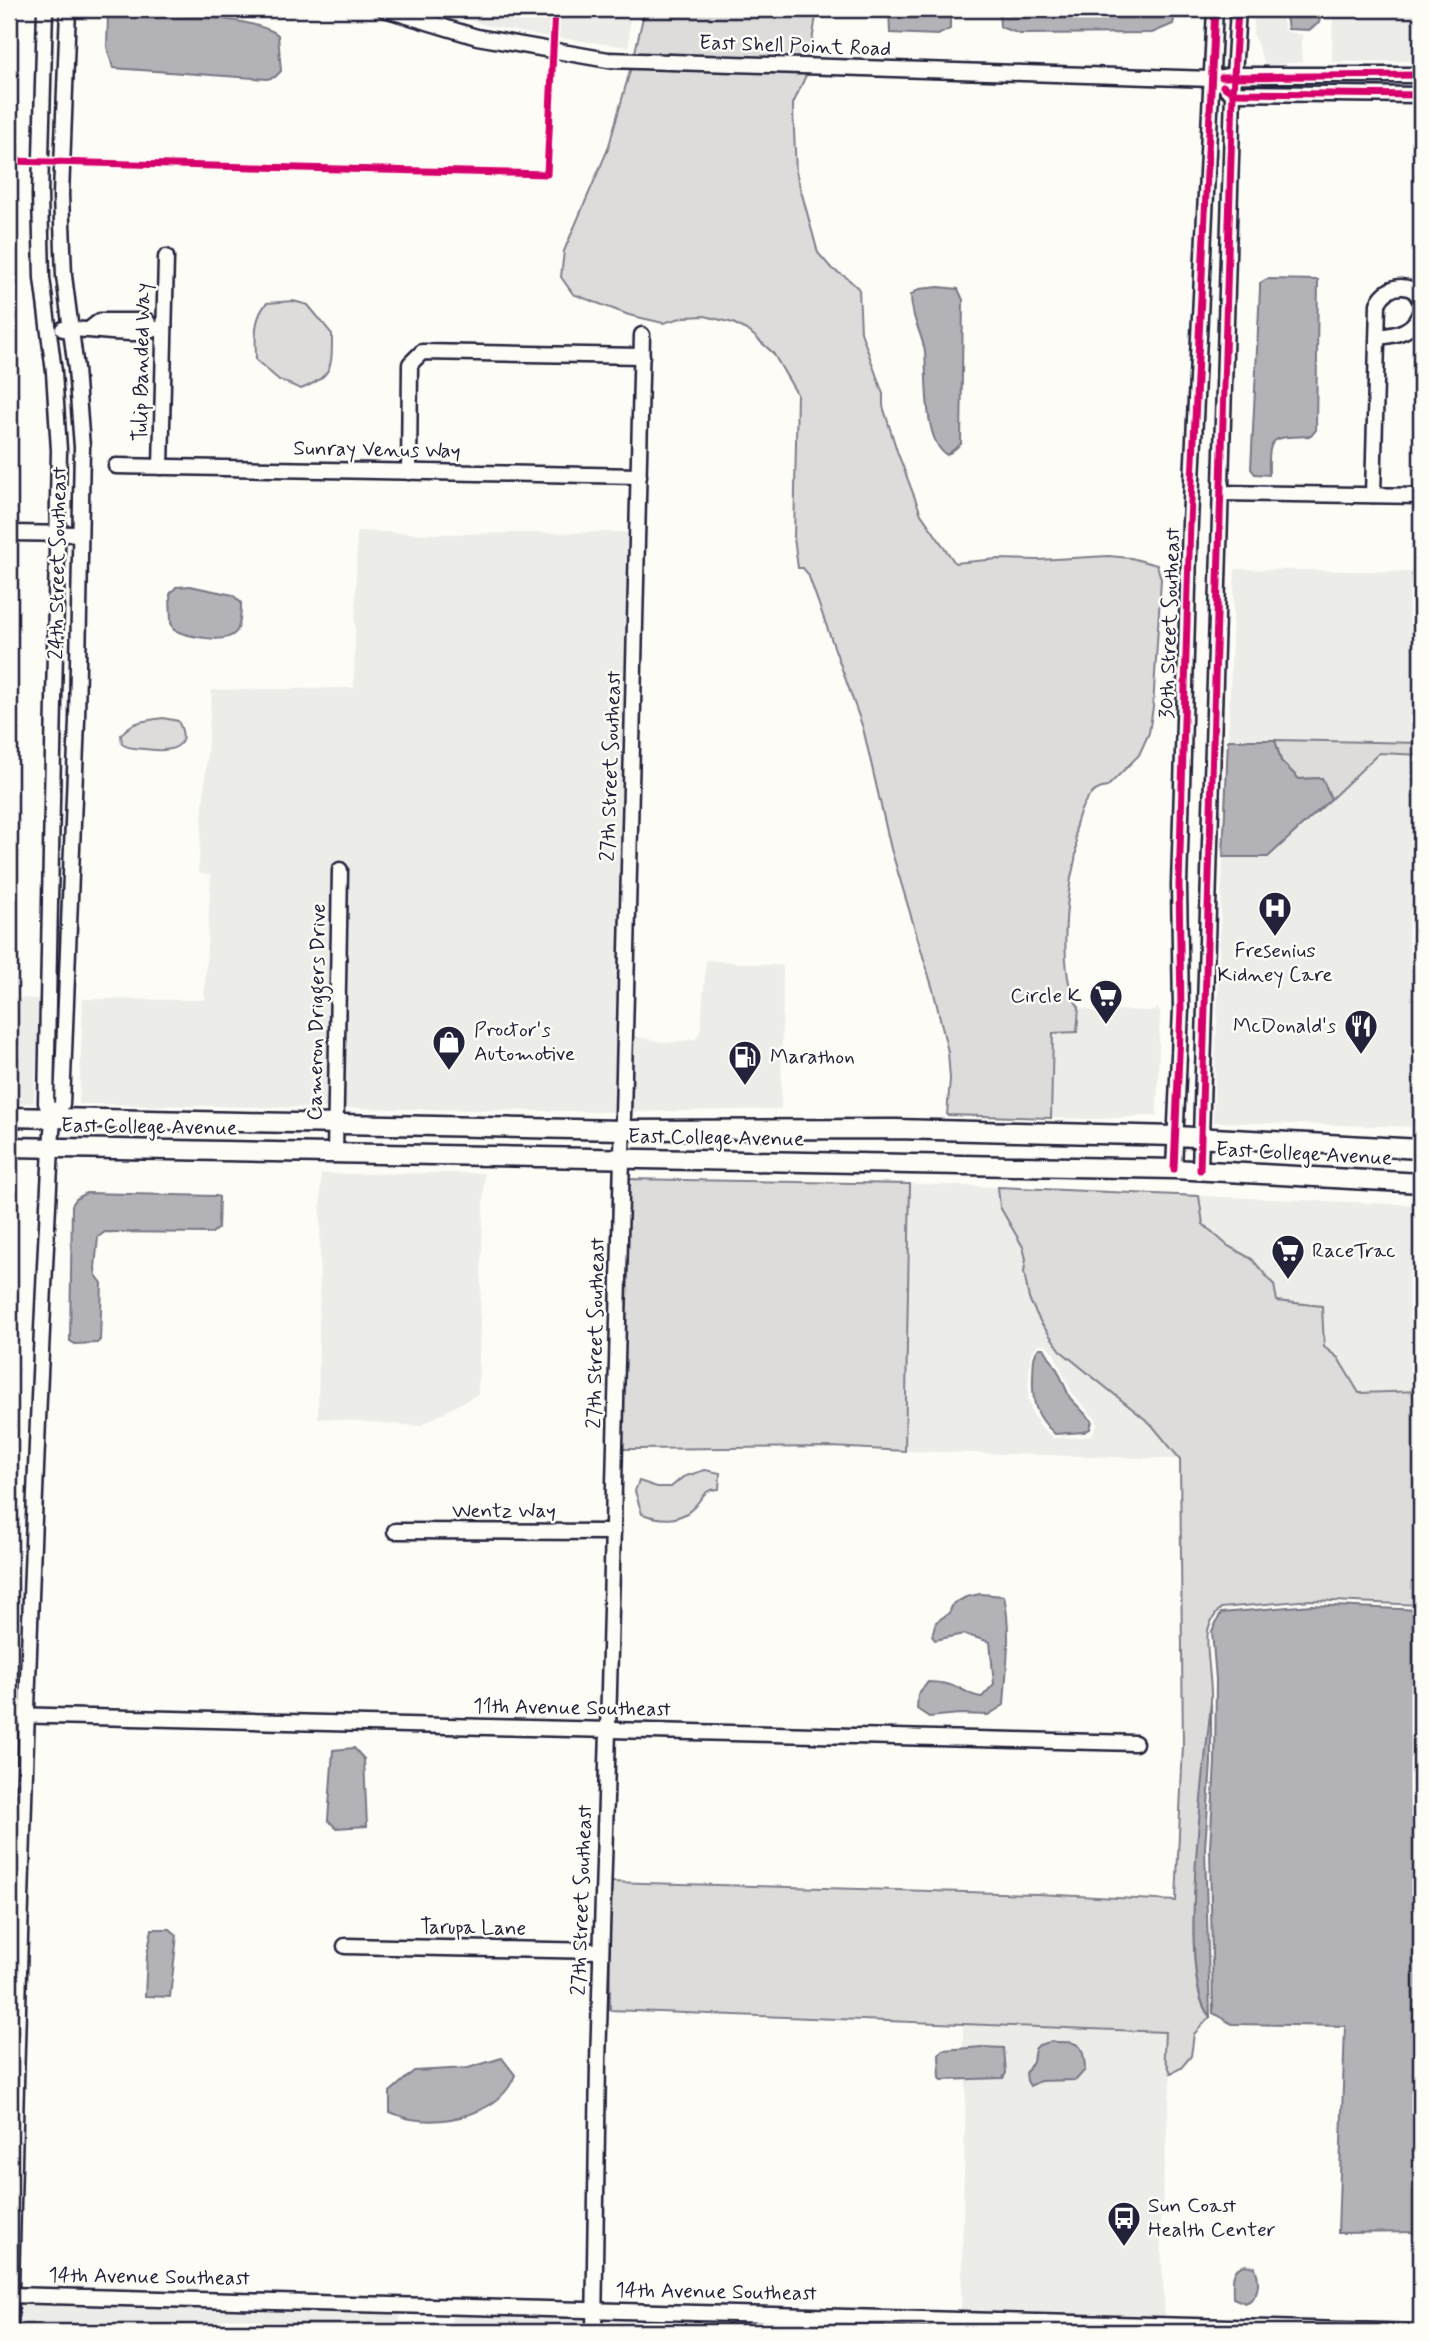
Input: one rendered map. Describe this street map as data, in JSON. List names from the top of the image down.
{
  "streets": {
    "main road": ["East College Avenue"],
    "street": [
      "East Shell Point Road",
      "Tulip Banded Way",
      "Sunray Venus Way",
      "24th Street Southeast",
      "30th Street Southeast",
      "27th Street Southeast",
      "Cameron Driggers Drive",
      "Wentz Way",
      "11th Avenue Southeast",
      "Tarupa Lane",
      "14th Avenue Southeast"
    ]
  },
  "crossings": [
    ["East Shell Point Road", "30th Street Southeast"],
    ["Tulip Banded Way", "Sunray Venus Way"],
    ["Sunray Venus Way", "27th Street Southeast"],
    ["24th Street Southeast", "East College Avenue"],
    ["24th Street Southeast", "11th Avenue Southeast"],
    ["24th Street Southeast", "14th Avenue Southeast"],
    ["30th Street Southeast", "East College Avenue"],
    ["27th Street Southeast", "East College Avenue"],
    ["27th Street Southeast", "Wentz Way"],
    ["27th Street Southeast", "11th Avenue Southeast"],
    ["27th Street Southeast", "Tarupa Lane"],
    ["27th Street Southeast", "14th Avenue Southeast"],
    ["Cameron Driggers Drive", "East College Avenue"]
  ],
  "places": {
    "hospital": ["Fresenius Kidney Care"],
    "supermarket": ["Circle K", "RaceTrac"],
    "restaurant": ["McDonald's"],
    "shop": ["Proctor's Automotive"],
    "fuel station": ["Marathon"],
    "bus stop": ["Sun Coast Health Center"]
  }
}
